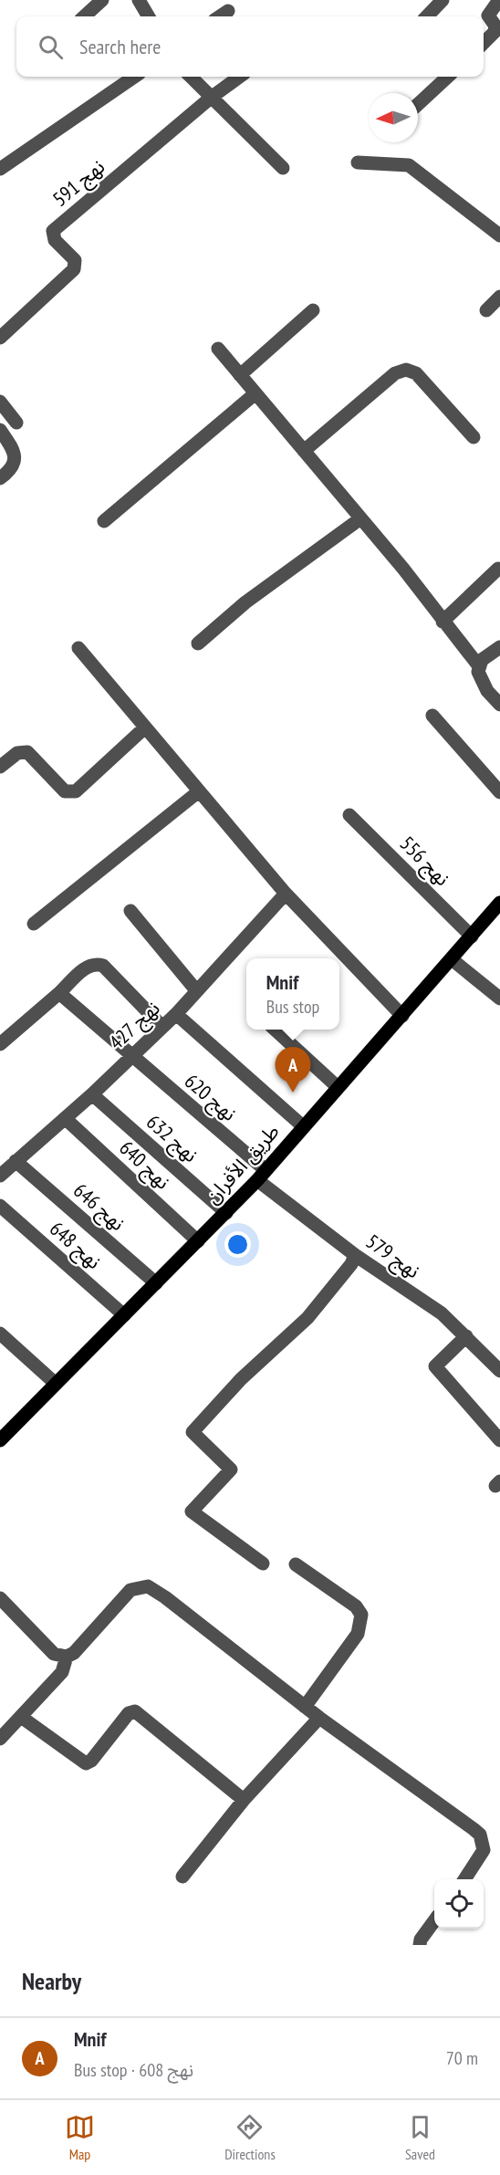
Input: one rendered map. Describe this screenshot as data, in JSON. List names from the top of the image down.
{
  "streets": {
    "main road": ["طريق الأفران"],
    "street": [
      "نهج 591",
      "نهج 556",
      "نهج 427",
      "نهج 620",
      "نهج 632",
      "نهج 640",
      "نهج 646",
      "نهج 648",
      "نهج 579"
    ]
  },
  "crossings": [
    ["نهج 556", "طريق الأفران"],
    ["نهج 427", "نهج 620"],
    ["نهج 427", "نهج 632"],
    ["نهج 427", "نهج 640"],
    ["نهج 427", "نهج 646"],
    ["نهج 620", "طريق الأفران"],
    ["نهج 620", "نهج 579"],
    ["نهج 632", "طريق الأفران"],
    ["طريق الأفران", "نهج 640"],
    ["طريق الأفران", "نهج 646"],
    ["طريق الأفران", "نهج 648"],
    ["طريق الأفران", "نهج 579"]
  ],
  "north": "left",
  "page": {
    "search": "Search here",
    "popup": ["Mnif", "Bus stop"],
    "pins": "A",
    "heading": "Nearby",
    "list": [
      {
        "mark": "A",
        "name": "Mnif",
        "note": "Bus stop · نهج 608",
        "value": "70 m"
      }
    ],
    "nav": ["Map", "Directions", "Saved"]
  }
}
